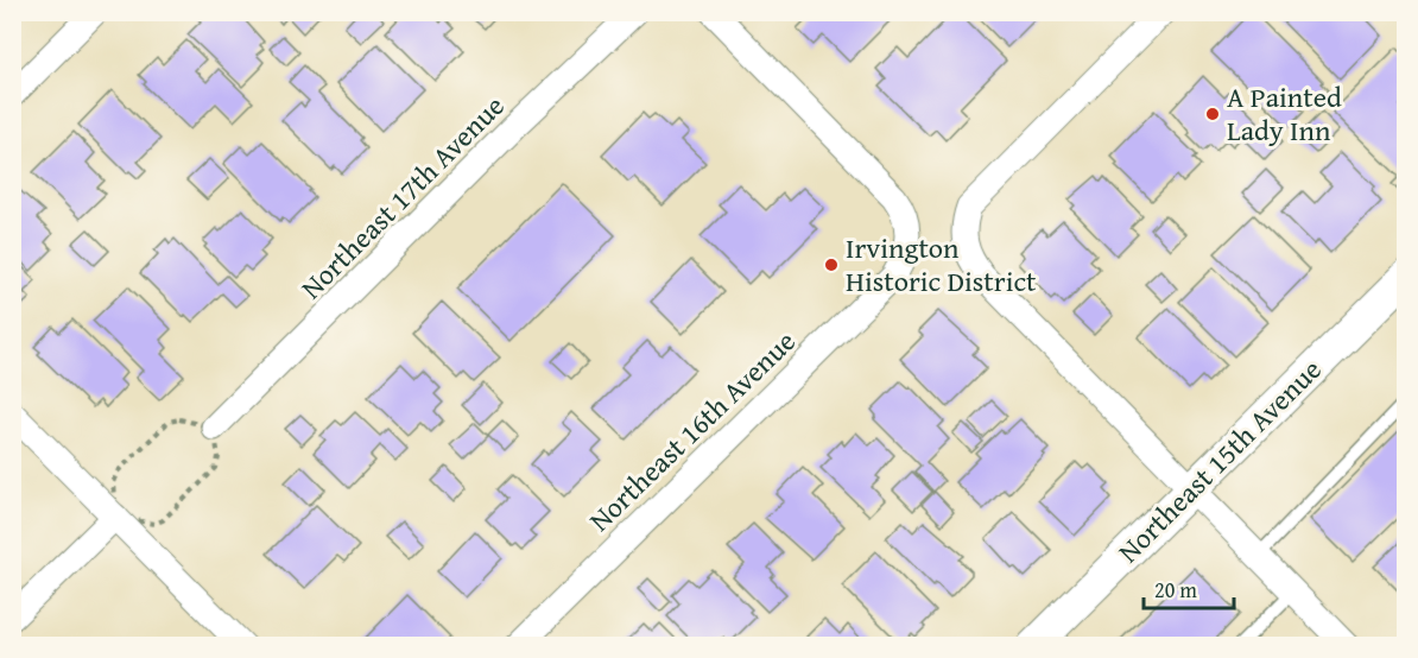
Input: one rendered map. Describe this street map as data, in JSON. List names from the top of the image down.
{
  "streets": {
    "street": ["Northeast 17th Avenue", "Northeast 16th Avenue", "Northeast 15th Avenue"]
  },
  "places": ["A Painted Lady Inn", "Irvington Historic District"],
  "scale_bar": "20 m"
}
